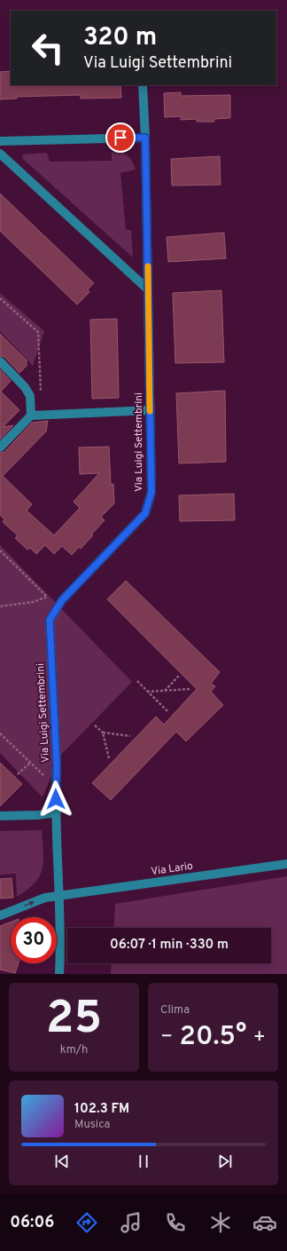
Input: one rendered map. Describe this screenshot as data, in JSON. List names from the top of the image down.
{
  "streets": {
    "street": ["Via Luigi Settembrini", "Via Lario"]
  },
  "crossings": [
    ["Via Luigi Settembrini", "Via Lario"]
  ],
  "page": {
    "turn": ["320 m", "Via Luigi Settembrini"],
    "limit": "30",
    "trip": "06:07 · 1 min · 330 m",
    "tile": [
      ["25", "km/h"],
      "Clima"
    ],
    "heat": ["−", "20.5°", "+"],
    "song": ["102.3 FM", "Musica"],
    "tabs": "06:06"
  }
}
